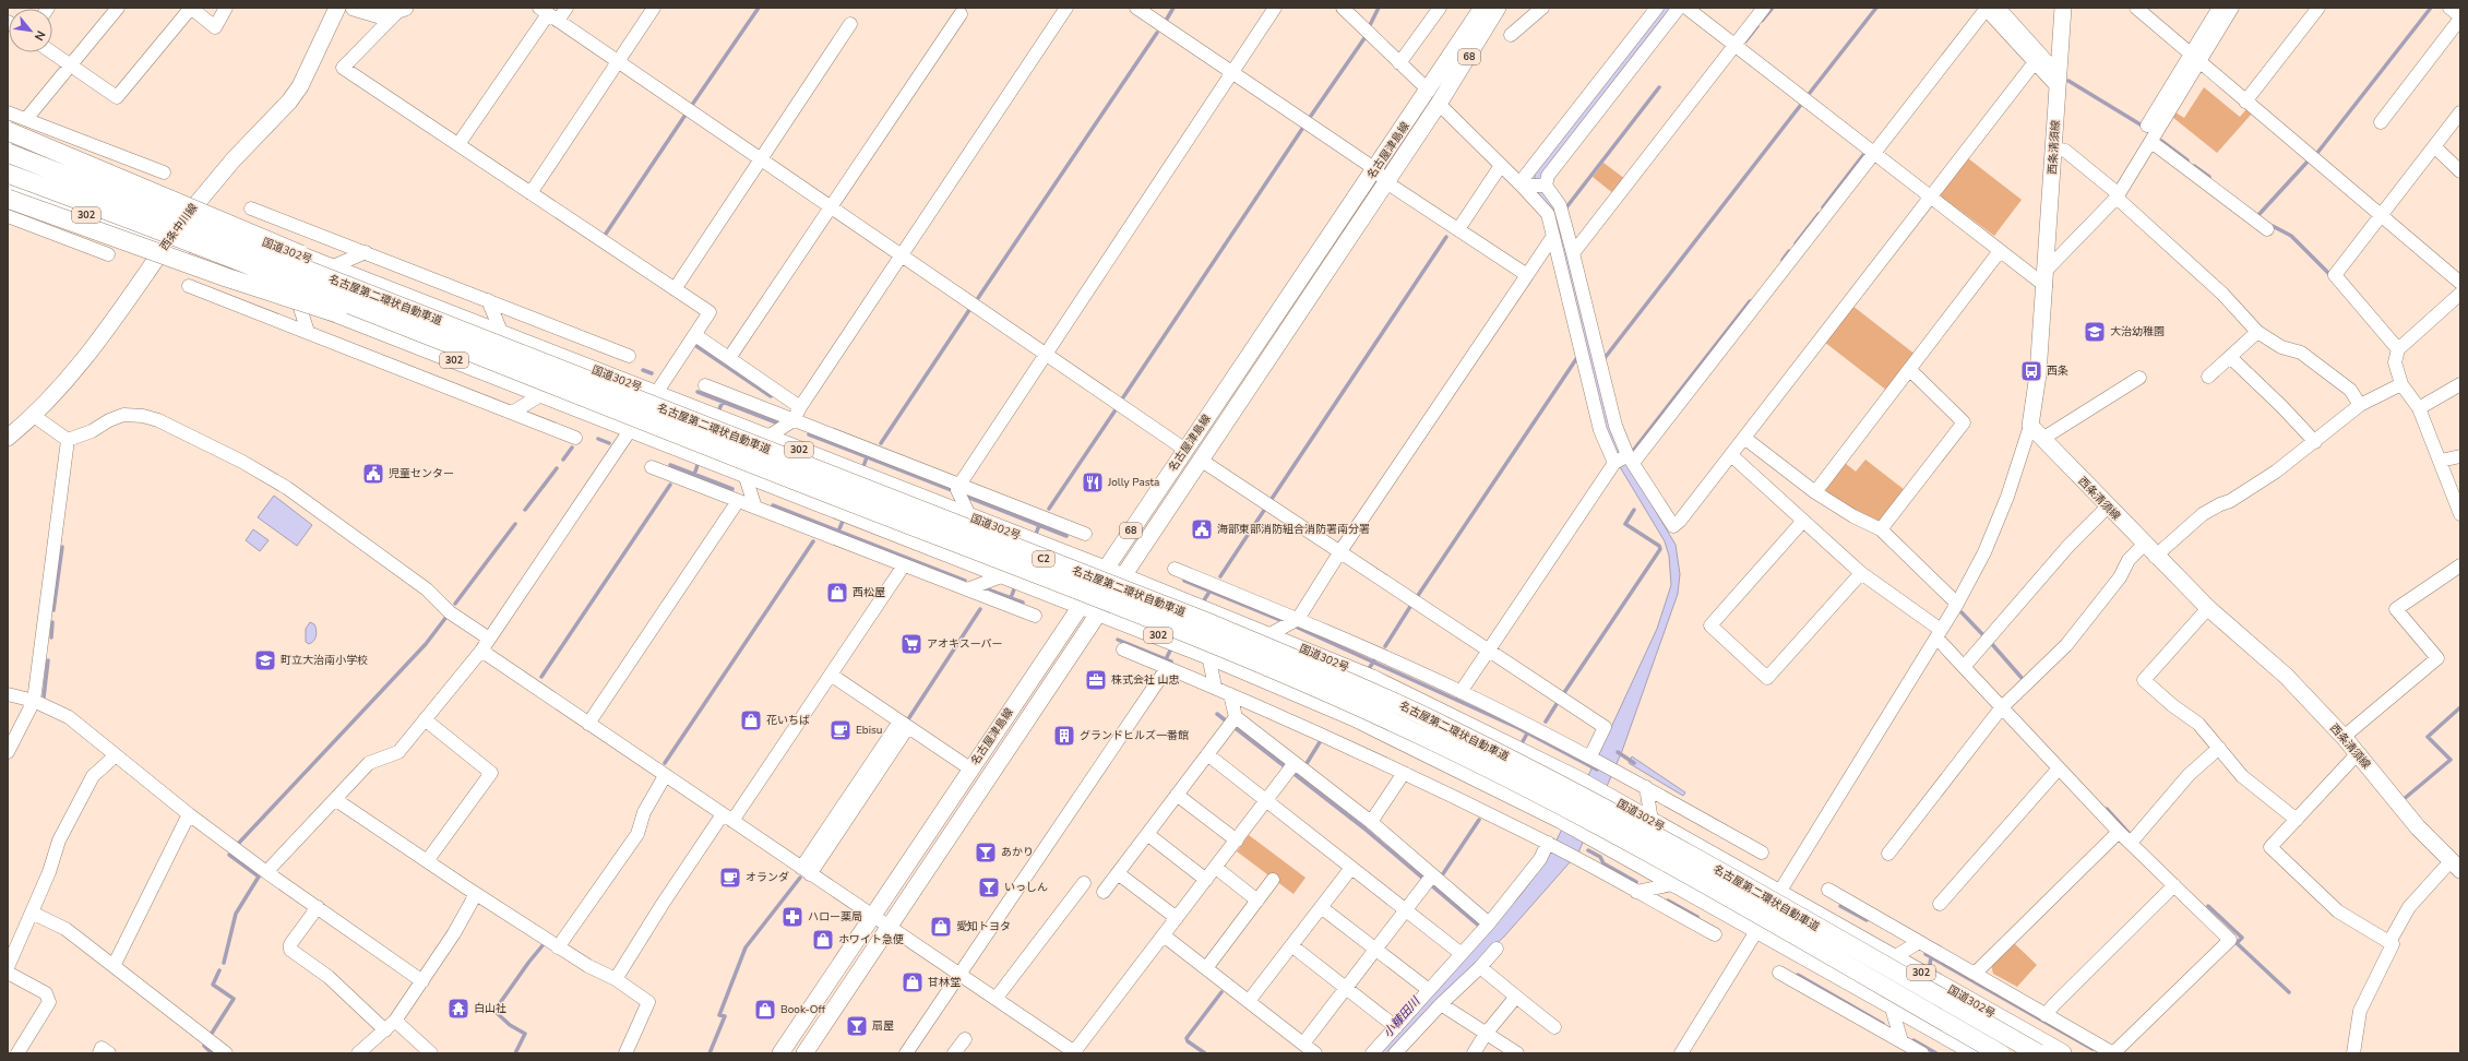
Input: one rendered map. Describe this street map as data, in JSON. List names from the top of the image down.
{
  "streets": {
    "highway": [
      "302",
      "国道302号",
      "名古屋第二環状自動車道",
      "C2"
    ],
    "main road": [
      "68",
      "西条清須線",
      "名古屋津島線",
      "西条中川線"
    ]
  },
  "crossings": [
    ["名古屋津島線", "302"],
    ["名古屋津島線", "国道302号"],
    ["302", "西条中川線"],
    ["西条中川線", "国道302号"],
    ["国道302号", "名古屋第二環状自動車道"]
  ],
  "water": ["小糠田川"],
  "places": {
    "school or university": ["大治幼稚園", "町立大治南小学校"],
    "bus stop": ["西条"],
    "public building": ["児童センター", "海部東部消防組合消防署南分署"],
    "restaurant": ["Jolly Pasta"],
    "shop": [
      "西松屋",
      "花いちば",
      "愛知トヨタ",
      "ホワイト急便",
      "甘林堂",
      "Book-Off"
    ],
    "supermarket": ["アオキスーパー"],
    "office": ["株式会社 山忠"],
    "cafe": ["Ebisu", "オランダ"],
    "building": ["グランドヒルズ一番館"],
    "bar": ["あかり", "いっしん", "扇屋"],
    "pharmacy": ["ハロー薬局"],
    "temple": ["白山社"]
  },
  "north": "bottom right"
}
